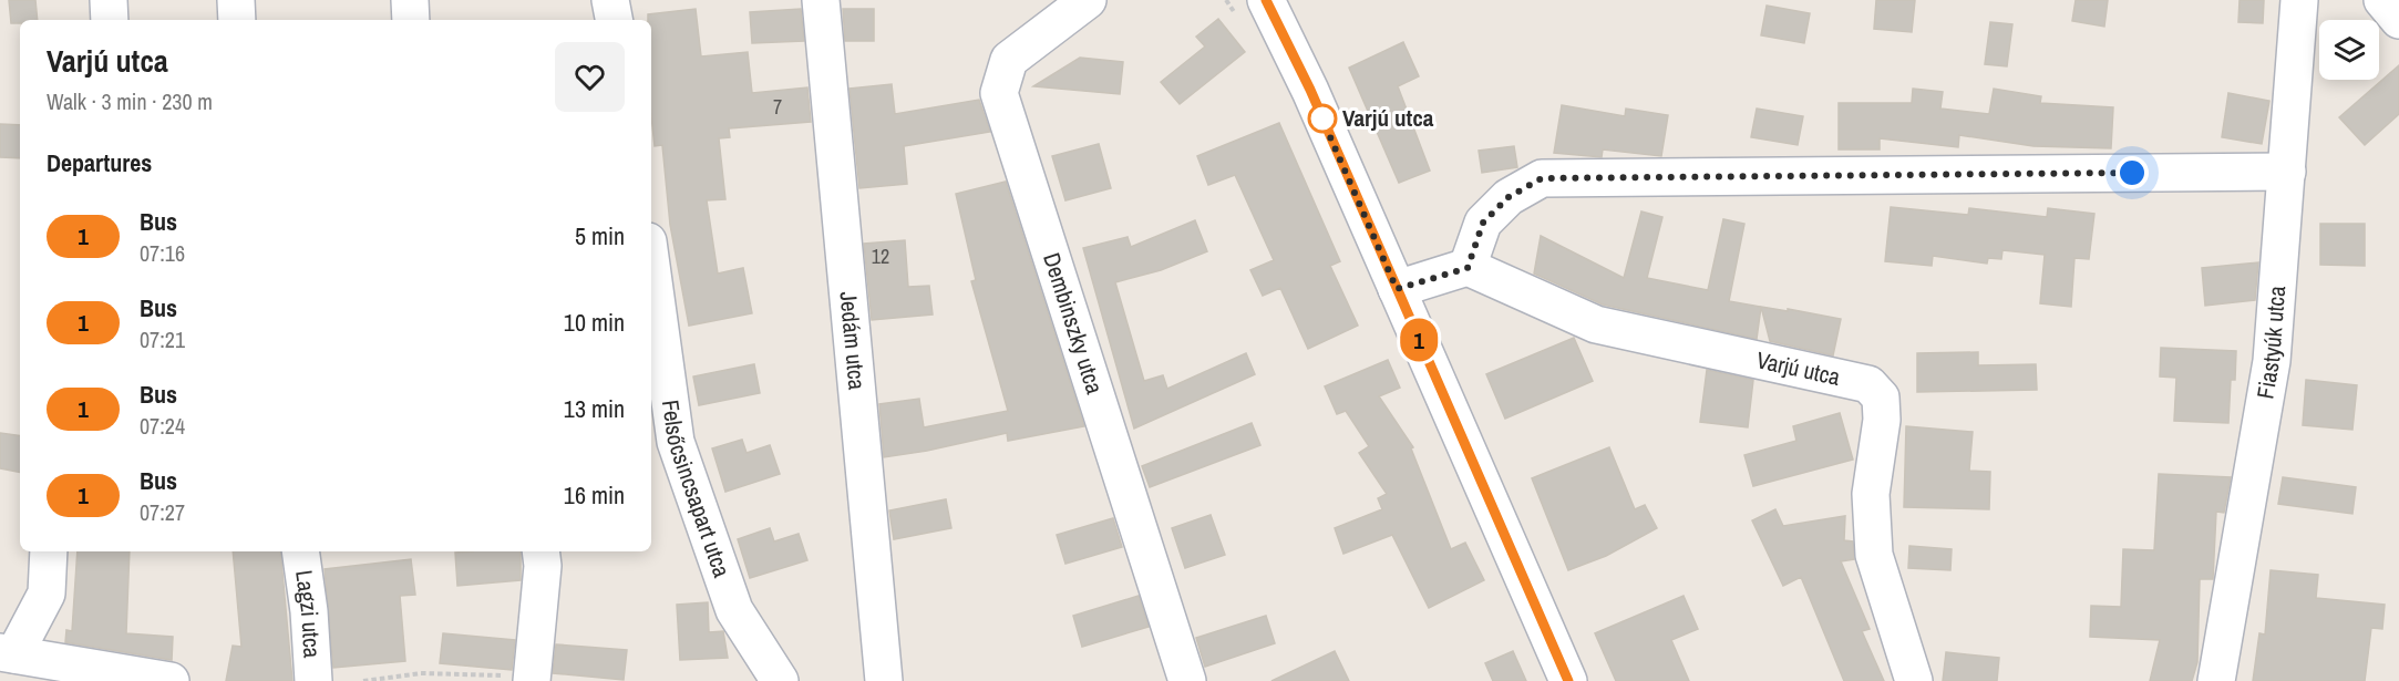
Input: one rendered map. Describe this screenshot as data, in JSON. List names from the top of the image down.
{
  "streets": {
    "street": [
      "Dembinszky utca",
      "Jedám utca",
      "Fiastyúk utca",
      "Varjú utca",
      "Felsőcsincsapart utca",
      "Lagzi utca"
    ]
  },
  "places": ["Varjú utca"],
  "lines": ["bus line 1"],
  "house_numbers": ["7", "12"],
  "page": {
    "on_map": "1",
    "heading": [
      ["Varjú utca", "Walk · 3 min · 230 m"],
      "Departures"
    ],
    "list": [
      {
        "mark": "1",
        "name": "Bus",
        "note": "07:16",
        "value": "5 min"
      },
      {
        "mark": "1",
        "name": "Bus",
        "note": "07:21",
        "value": "10 min"
      },
      {
        "mark": "1",
        "name": "Bus",
        "note": "07:24",
        "value": "13 min"
      },
      {
        "mark": "1",
        "name": "Bus",
        "note": "07:27",
        "value": "16 min"
      }
    ]
  }
}
